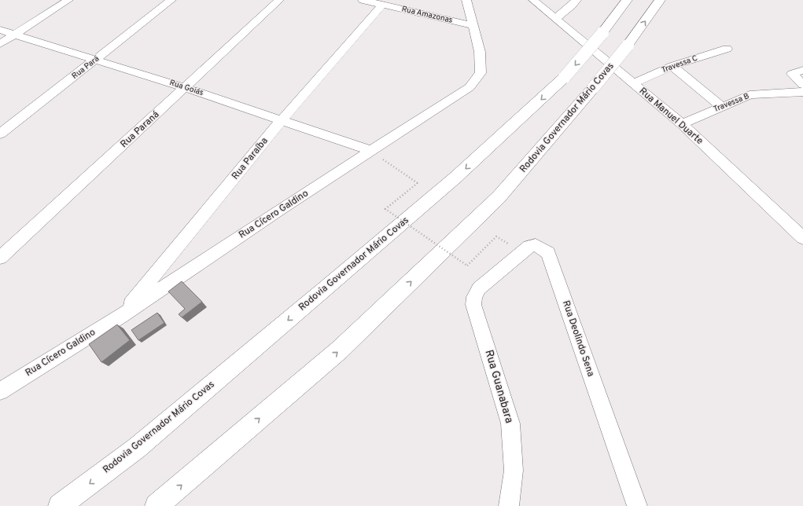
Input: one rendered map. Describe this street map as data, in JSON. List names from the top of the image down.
{
  "streets": {
    "highway": ["Rodovia Governador Mário Covas"],
    "street": [
      "Rua Amazonas",
      "Travessa C",
      "Rua Pará",
      "Rua Goiás",
      "Travessa B",
      "Rua Manuel Duarte",
      "Rua Paraná",
      "Rua Paraíba",
      "Rua Cícero Galdino",
      "Rua Deolindo Sena",
      "Rua Guanabara"
    ]
  },
  "crossings": [
    ["Rua Amazonas", "Rua Paraíba"],
    ["Rua Amazonas", "Rua Cícero Galdino"],
    ["Travessa C", "Rua Manuel Duarte"],
    ["Rua Pará", "Rua Goiás"],
    ["Rua Goiás", "Rua Paraná"],
    ["Rua Goiás", "Rua Paraíba"],
    ["Rua Goiás", "Rua Cícero Galdino"],
    ["Travessa B", "Rua Manuel Duarte"],
    ["Rua Paraíba", "Rua Cícero Galdino"],
    ["Rua Deolindo Sena", "Rua Guanabara"]
  ]
}
